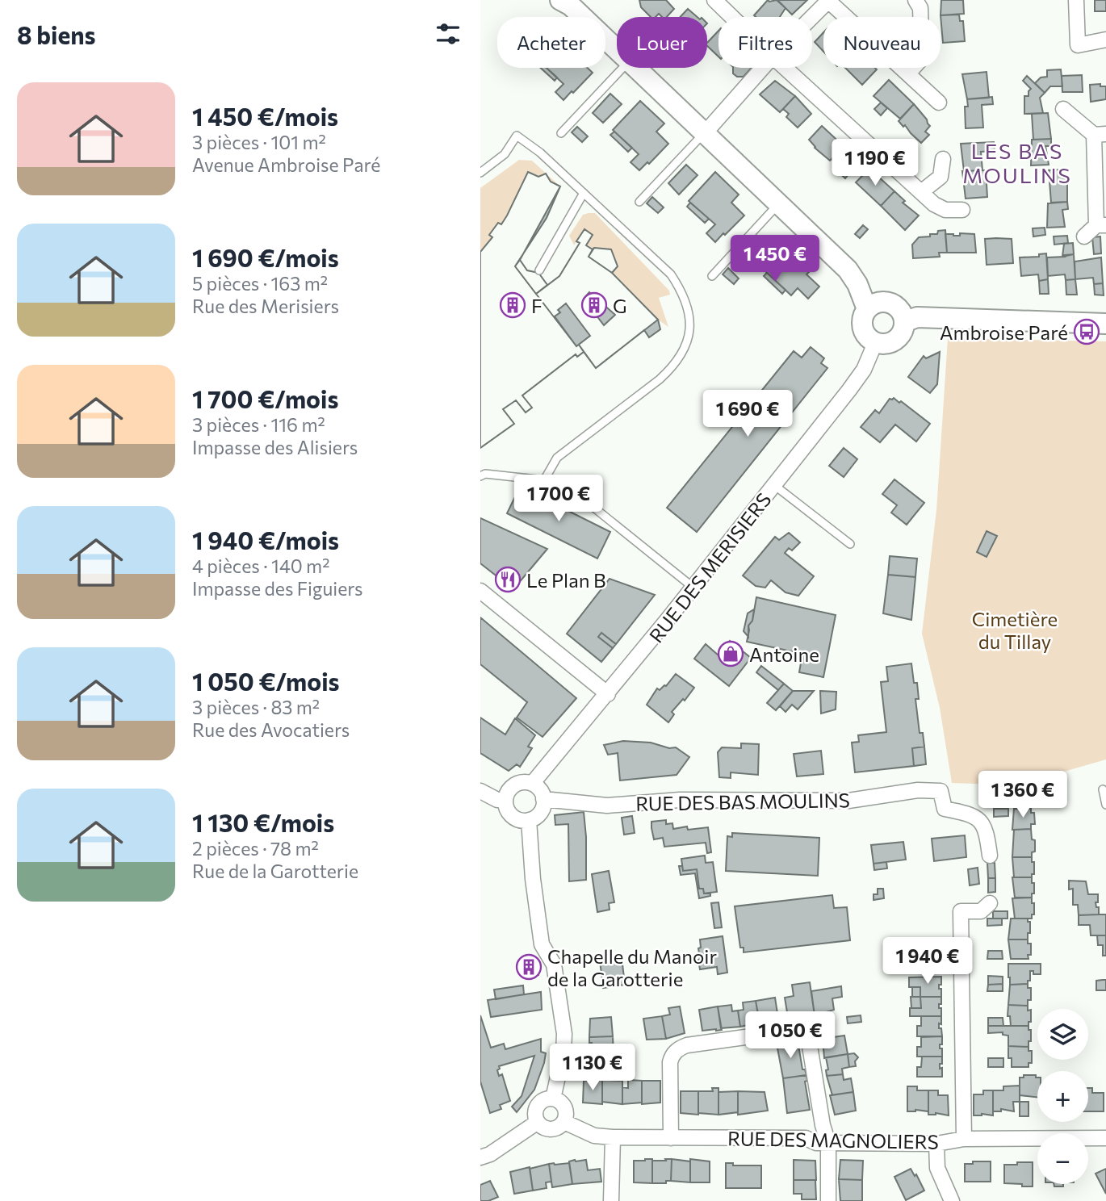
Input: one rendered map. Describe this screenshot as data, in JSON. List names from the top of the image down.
{
  "streets": {
    "street": ["RUE DES MERISIERS", "RUE DES BAS MOULINS", "RUE DES MAGNOLIERS"]
  },
  "crossings": [
    ["RUE DES MERISIERS", "RUE DES BAS MOULINS"]
  ],
  "districts": ["LES BAS MOULINS"],
  "parks": ["Cimetière du Tillay"],
  "places": {
    "building": ["F", "G", "Chapelle du Manoir de la Garotterie"],
    "bus stop": ["Ambroise Paré"],
    "restaurant": ["Le Plan B"],
    "shop": ["Antoine"]
  },
  "page": {
    "heading": "8 biens",
    "chip": [
      "Acheter",
      "Louer",
      "Filtres",
      "Nouveau"
    ],
    "list": [
      {
        "name": "1 450 €/mois",
        "note": "3 pièces · 101 m² · Avenue Ambroise Paré"
      },
      {
        "name": "1 690 €/mois",
        "note": "5 pièces · 163 m² · Rue des Merisiers"
      },
      {
        "name": "1 700 €/mois",
        "note": "3 pièces · 116 m² · Impasse des Alisiers"
      },
      {
        "name": "1 940 €/mois",
        "note": "4 pièces · 140 m² · Impasse des Figuiers"
      },
      {
        "name": "1 050 €/mois",
        "note": "3 pièces · 83 m² · Rue des Avocatiers"
      },
      {
        "name": "1 130 €/mois",
        "note": "2 pièces · 78 m² · Rue de la Garotterie"
      }
    ],
    "price": [
      "1 190 €",
      "1 450 €",
      "1 690 €",
      "1 700 €",
      "1 360 €",
      "1 940 €",
      "1 050 €",
      "1 130 €"
    ],
    "map_buttons": ["+", "−"]
  }
}
